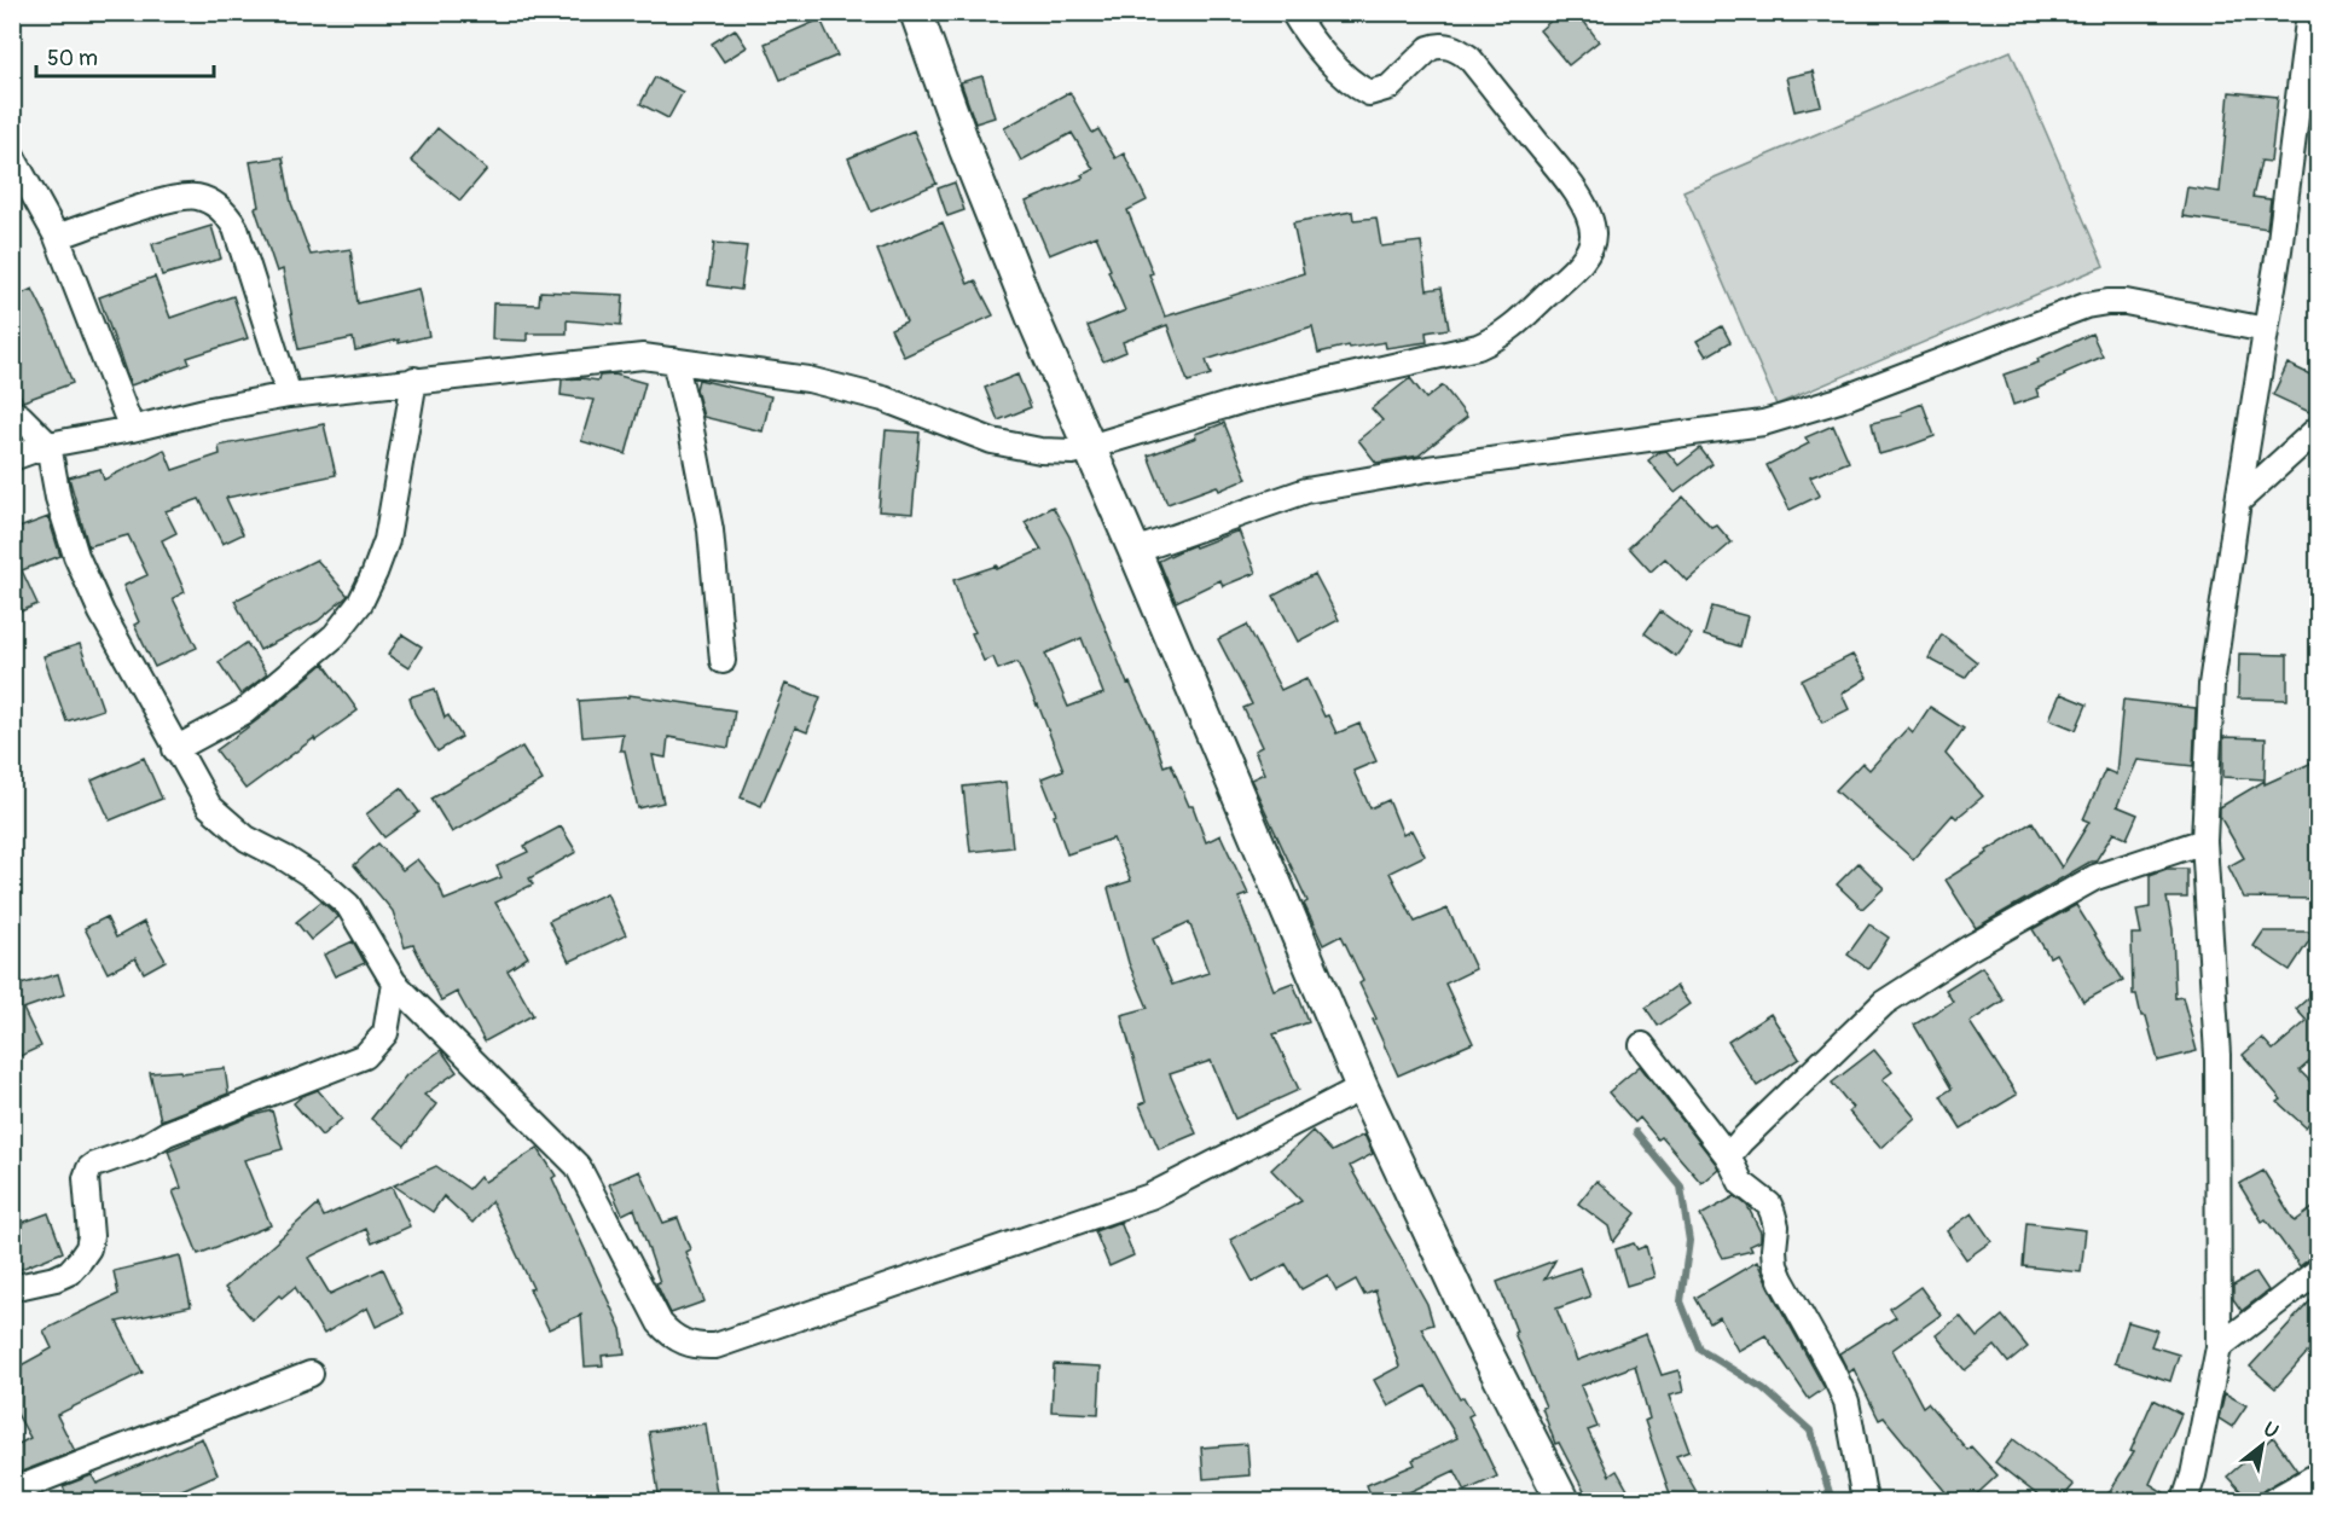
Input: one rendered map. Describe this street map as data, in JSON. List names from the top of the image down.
{
  "scale_bar": "50 m",
  "north": "top right"
}
